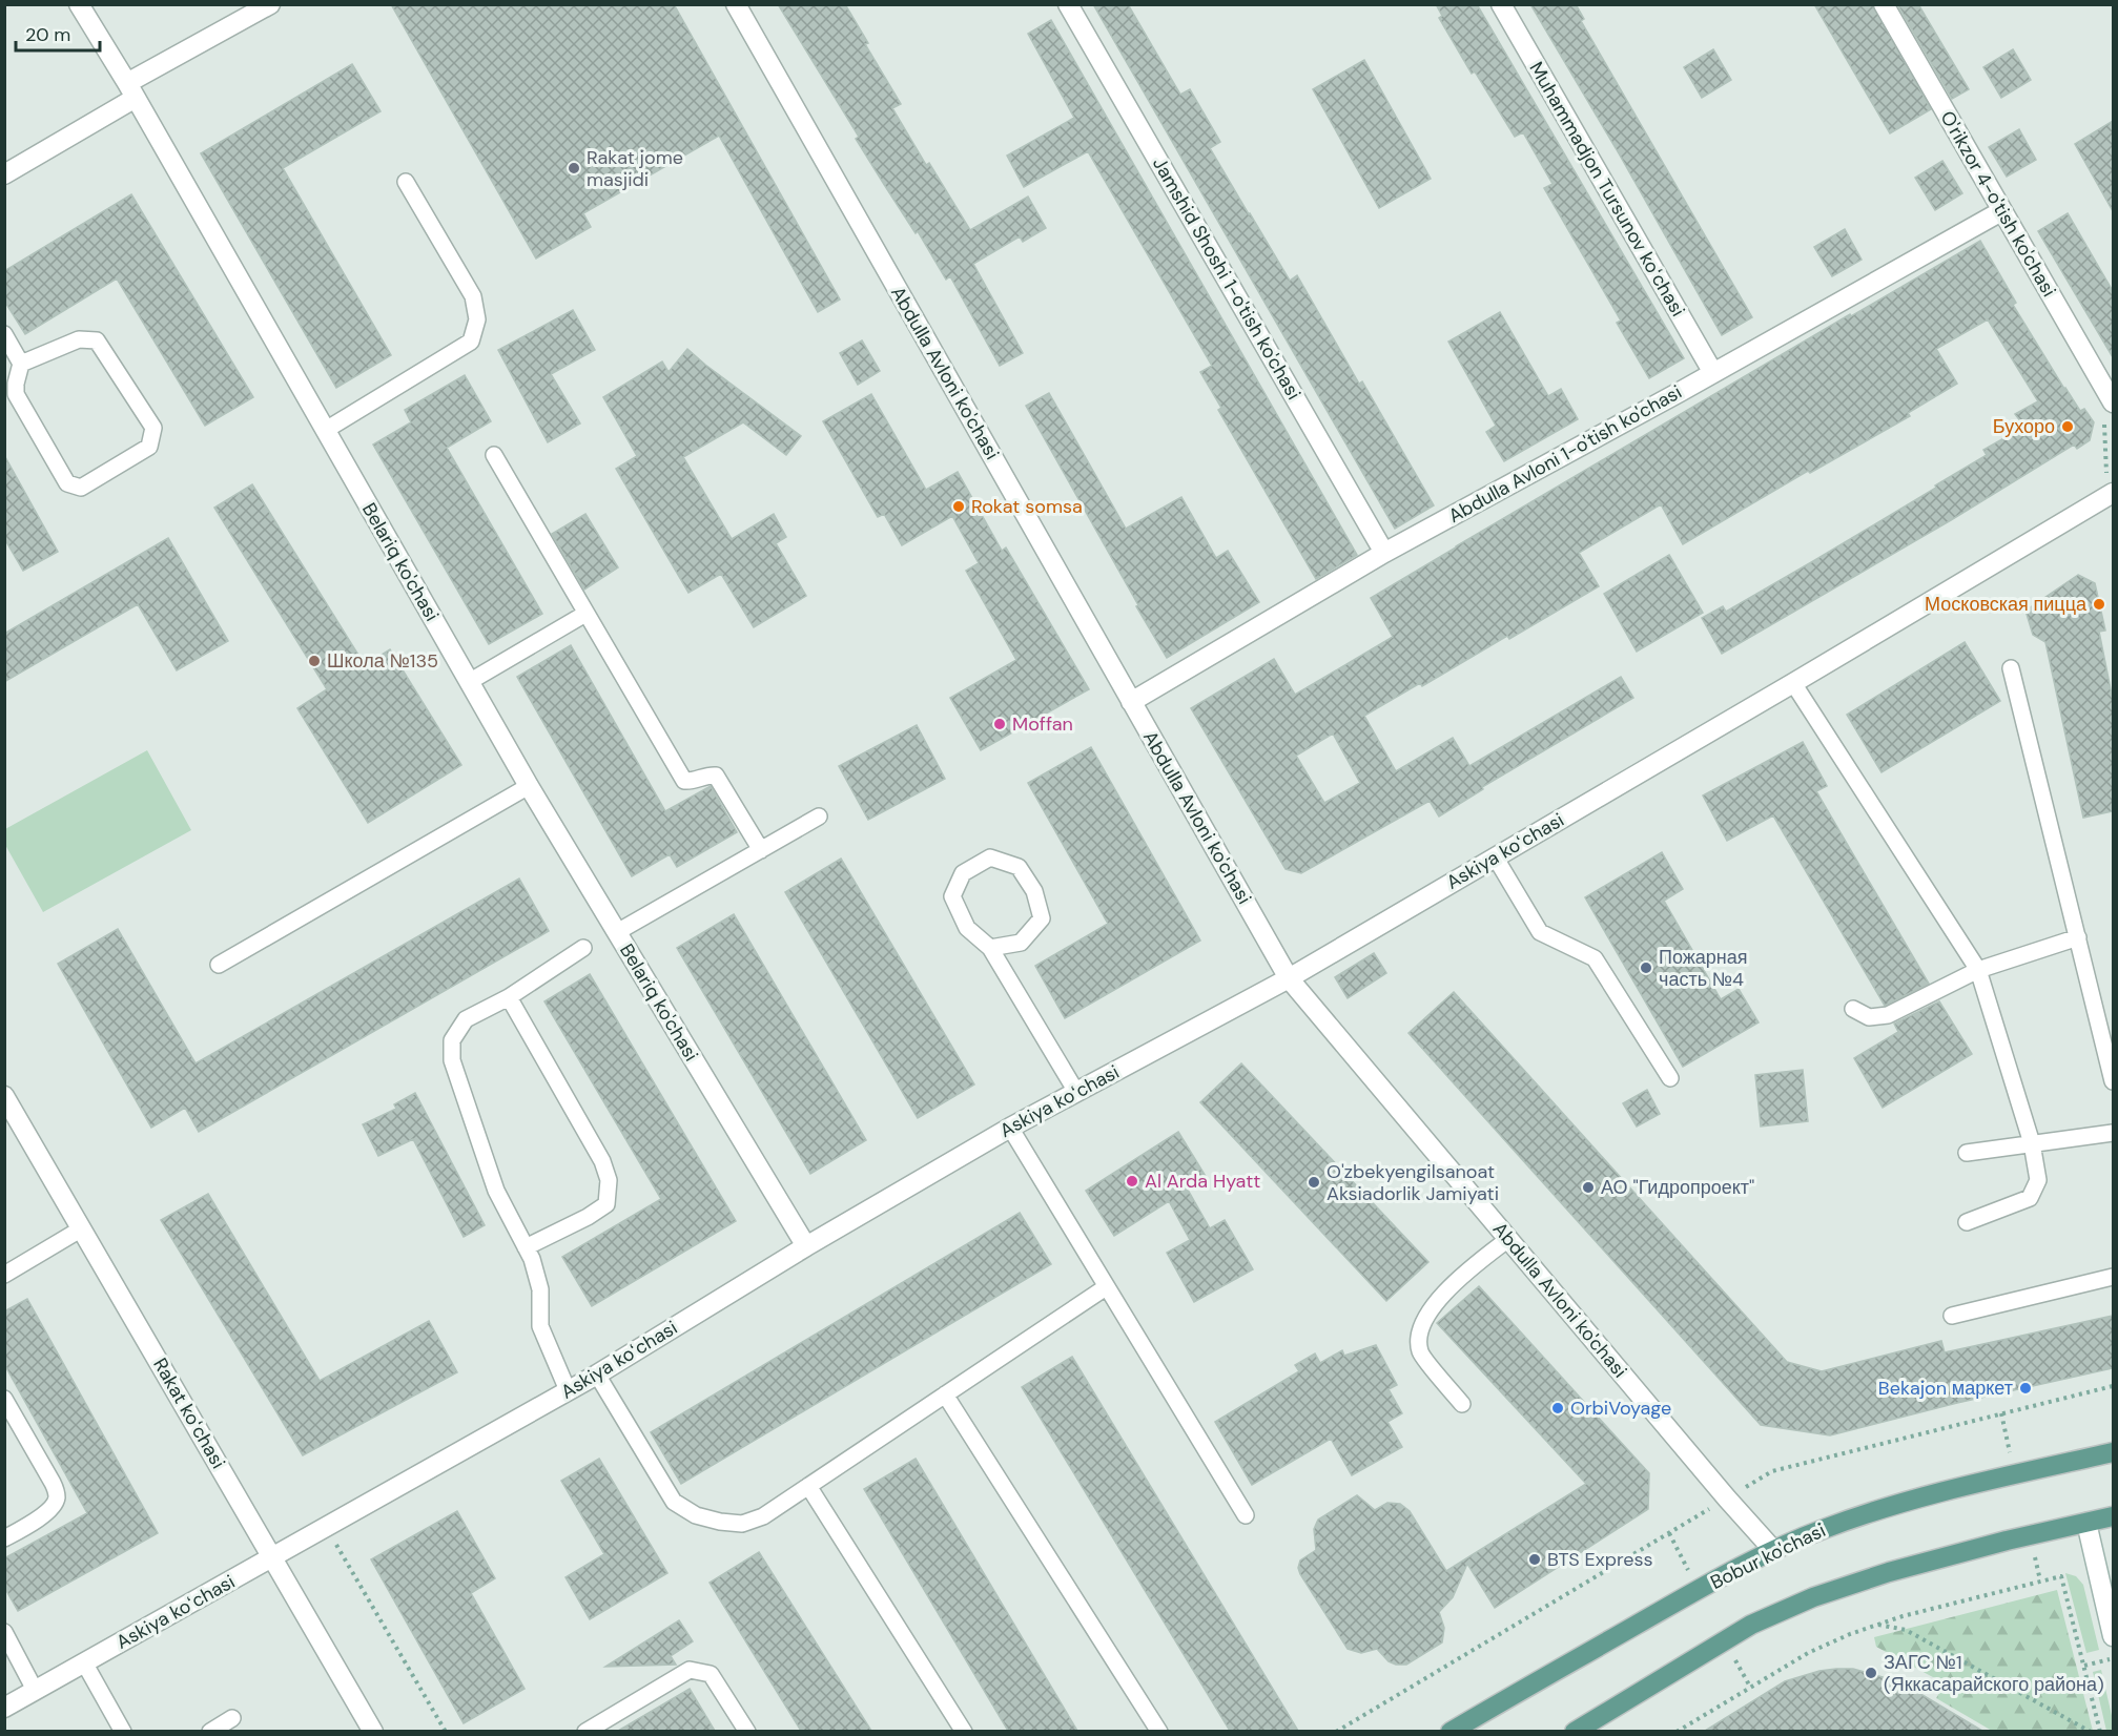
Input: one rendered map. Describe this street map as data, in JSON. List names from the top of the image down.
{
  "streets": {
    "main road": ["Bobur ko'chasi"],
    "street": [
      "Muhammadjon Tursunov koʻchasi",
      "O'rikzor 4-o'tish ko'chasi",
      "Jamshid Shoshi 1-o'tish ko'chasi",
      "Abdulla Avloni ko'chasi",
      "Abdulla Avloni 1-o'tish ko'chasi",
      "Belariq ko'chasi",
      "Askiya koʻchasi",
      "Rakat koʻchasi"
    ]
  },
  "crossings": [
    ["Muhammadjon Tursunov koʻchasi", "Abdulla Avloni 1-o'tish ko'chasi"],
    ["O'rikzor 4-o'tish ko'chasi", "Abdulla Avloni 1-o'tish ko'chasi"],
    ["Jamshid Shoshi 1-o'tish ko'chasi", "Abdulla Avloni 1-o'tish ko'chasi"],
    ["Abdulla Avloni ko'chasi", "Abdulla Avloni 1-o'tish ko'chasi"],
    ["Abdulla Avloni ko'chasi", "Askiya koʻchasi"],
    ["Abdulla Avloni ko'chasi", "Bobur ko'chasi"],
    ["Belariq ko'chasi", "Askiya koʻchasi"],
    ["Askiya koʻchasi", "Rakat koʻchasi"]
  ],
  "places": [
    "Rakat jome masjidi",
    "Бухоро",
    "Rokat somsa",
    "Московская пицца",
    "Школа №135",
    "Moffan",
    "Пожарная часть №4",
    "Al Arda Hyatt",
    "O'zbekyengilsanoat Aksiadorlik Jamiyati",
    "АО \"Гидропроект\"",
    "Bekajon маркет",
    "OrbiVoyage",
    "BTS Express",
    "ЗАГС №1 (Яккасарайского района)"
  ],
  "scale_bar": "20 m"
}
